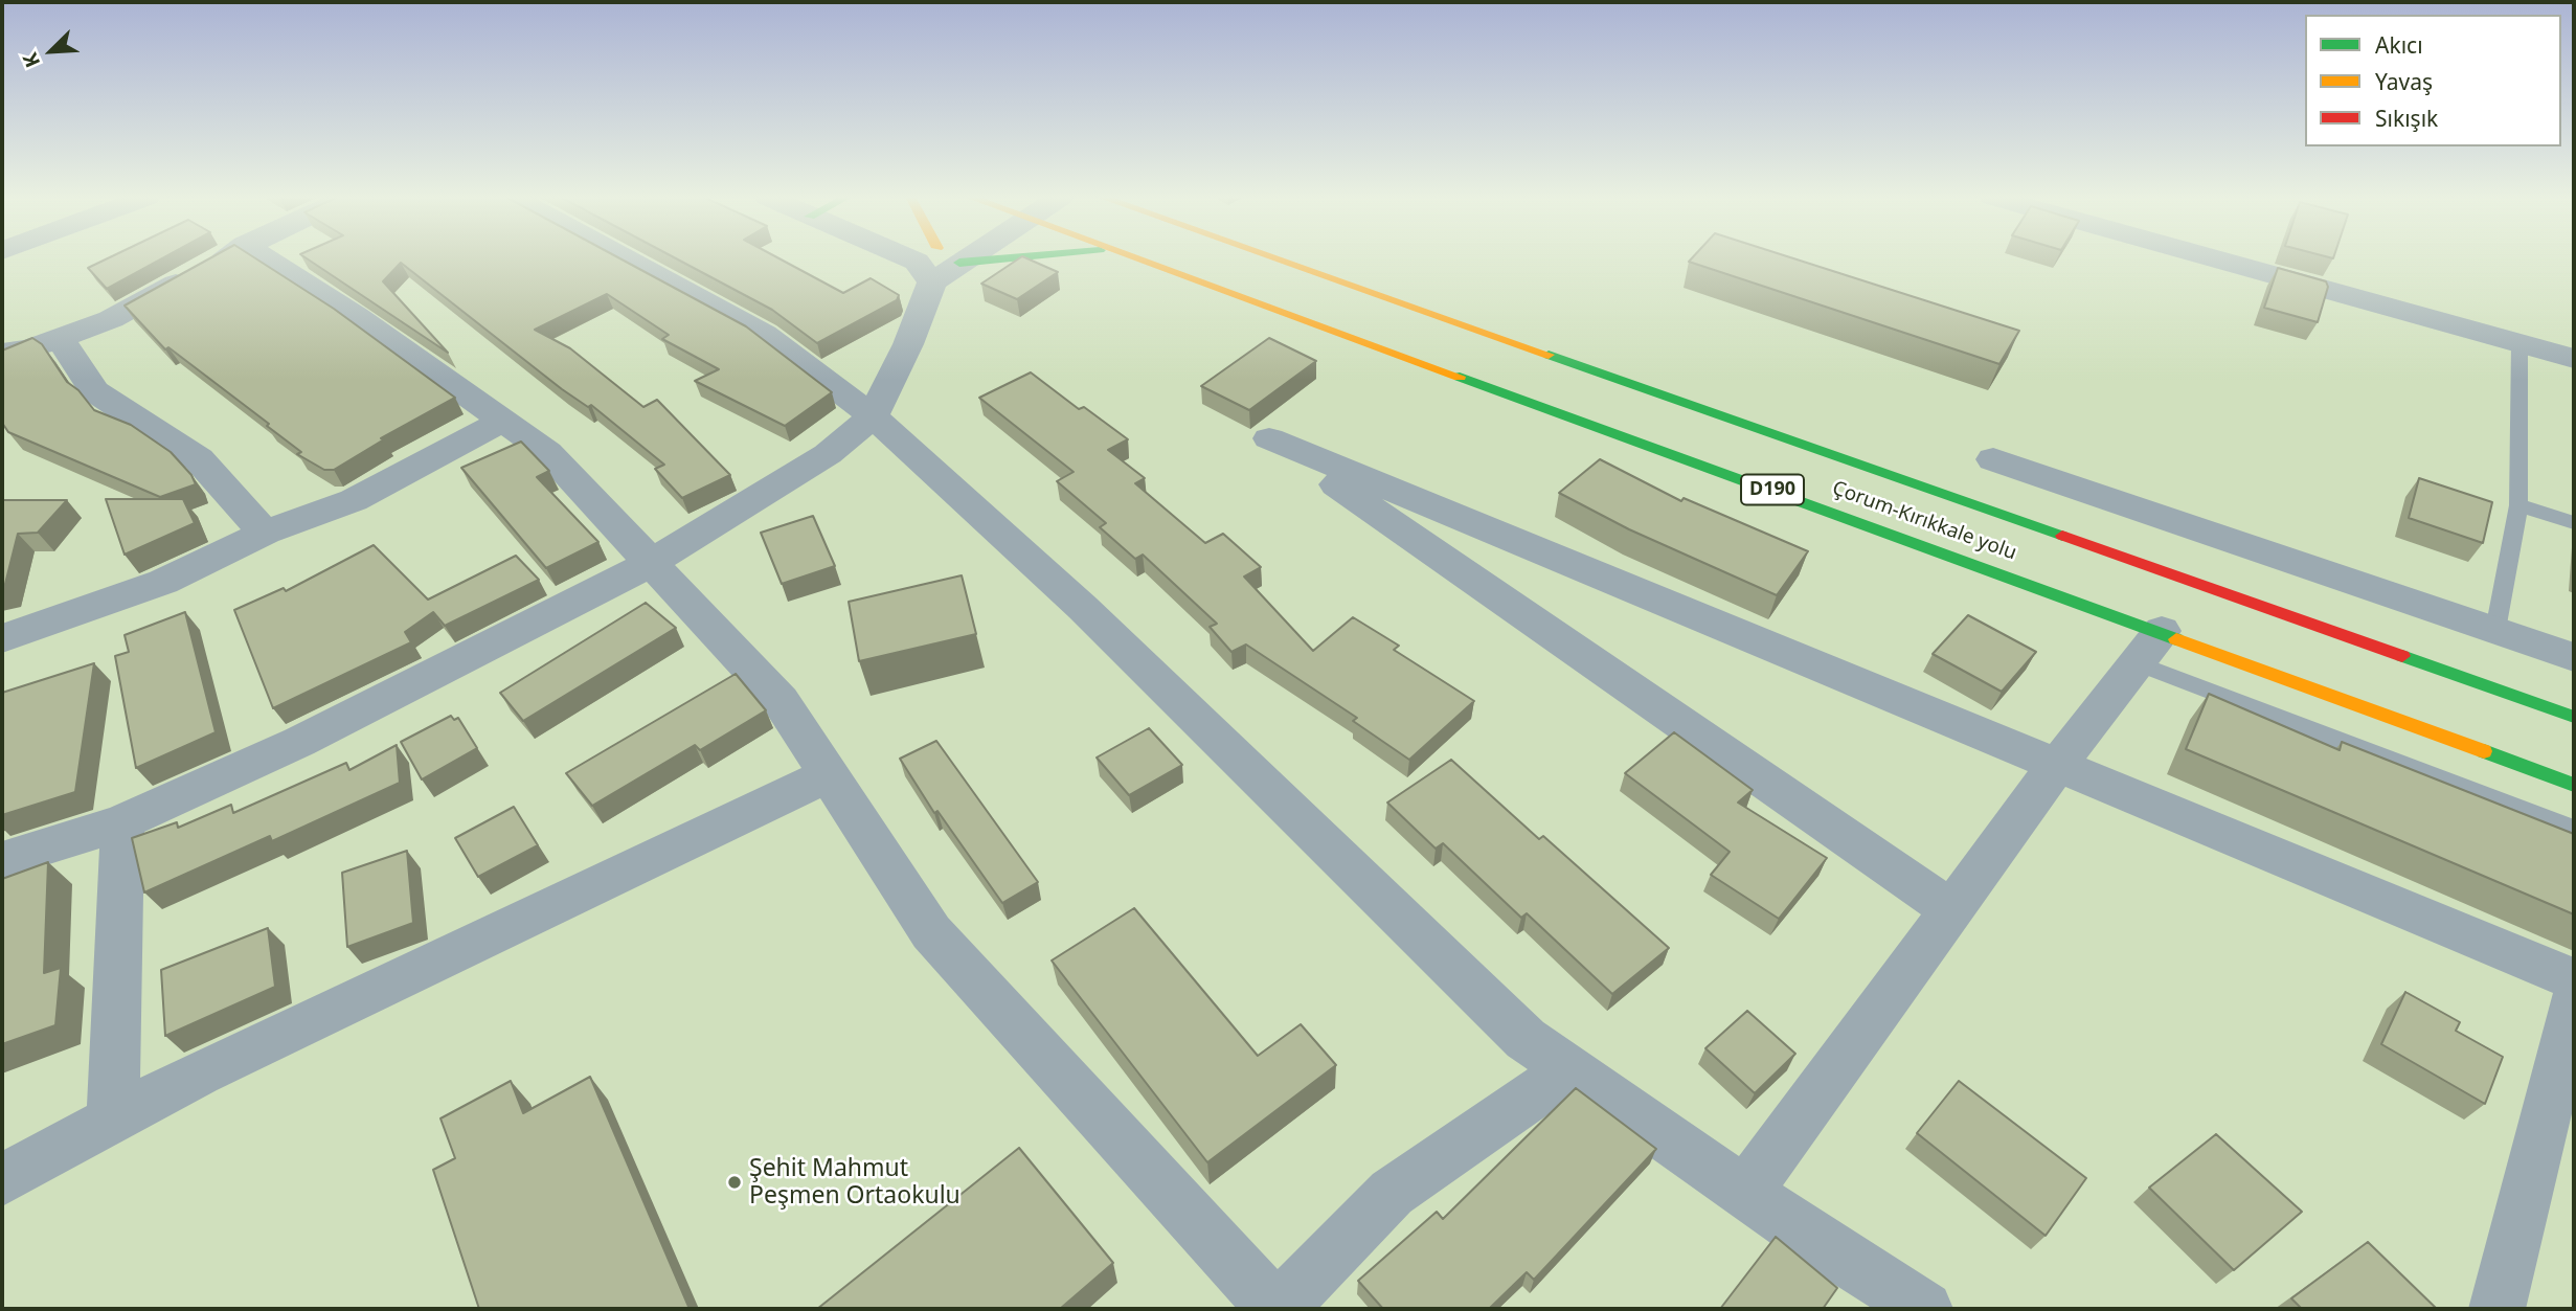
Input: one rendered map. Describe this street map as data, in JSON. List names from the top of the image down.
{
  "streets": {
    "highway": ["D190", "Çorum-Kırıkkale yolu"]
  },
  "places": ["Şehit Mahmut Peşmen Ortaokulu"],
  "legend": ["Akıcı", "Yavaş", "Sıkışık"],
  "north": "bottom left"
}
